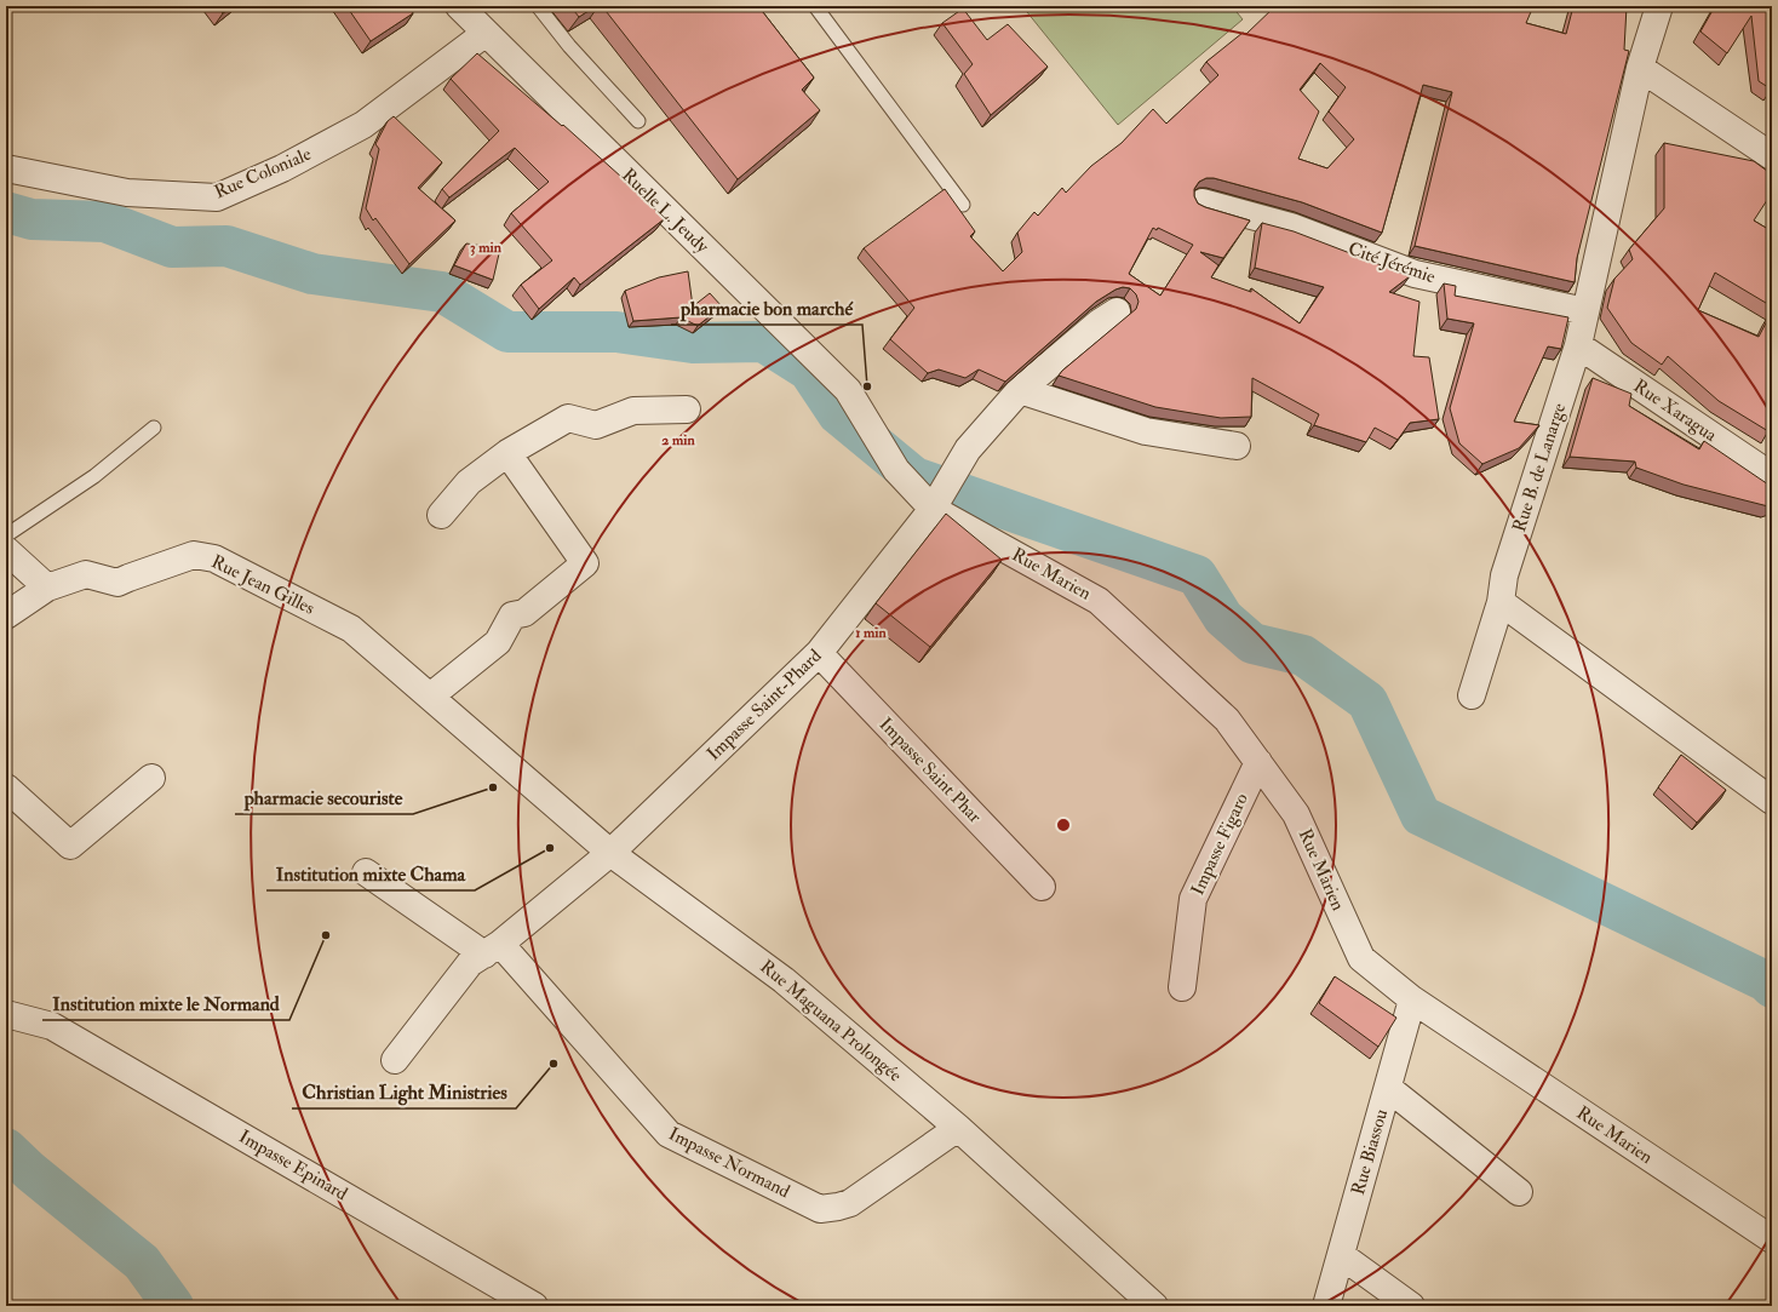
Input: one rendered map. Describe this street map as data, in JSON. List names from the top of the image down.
{
  "streets": {
    "street": [
      "Rue Coloniale",
      "Ruelle L. Jeudy",
      "Cité Jérémie",
      "Rue Xaragua",
      "Rue B. de Lanarge",
      "Rue Marien",
      "Rue Jean Gilles",
      "Impasse Saint-Phard",
      "Impasse Saint Phar",
      "Impasse Figaro",
      "Rue Maguana Prolongée",
      "Rue Biassou",
      "Impasse Normand",
      "Impasse Epinard"
    ]
  },
  "crossings": [
    ["Rue Coloniale", "Ruelle L. Jeudy"],
    ["Ruelle L. Jeudy", "Rue Marien"],
    ["Cité Jérémie", "Rue B. de Lanarge"],
    ["Rue Xaragua", "Rue B. de Lanarge"],
    ["Rue Marien", "Impasse Saint-Phard"],
    ["Rue Marien", "Impasse Figaro"],
    ["Rue Marien", "Rue Biassou"],
    ["Rue Jean Gilles", "Rue Maguana Prolongée"],
    ["Impasse Saint-Phard", "Impasse Saint Phar"],
    ["Impasse Saint-Phard", "Rue Maguana Prolongée"],
    ["Impasse Saint-Phard", "Impasse Normand"],
    ["Rue Maguana Prolongée", "Impasse Normand"]
  ],
  "places": [
    "pharmacie bon marché",
    "pharmacie secouriste",
    "Institution mixte Chama",
    "Institution mixte le Normand",
    "Christian Light Ministries"
  ],
  "rings": ["3 min", "2 min", "1 min"]
}
